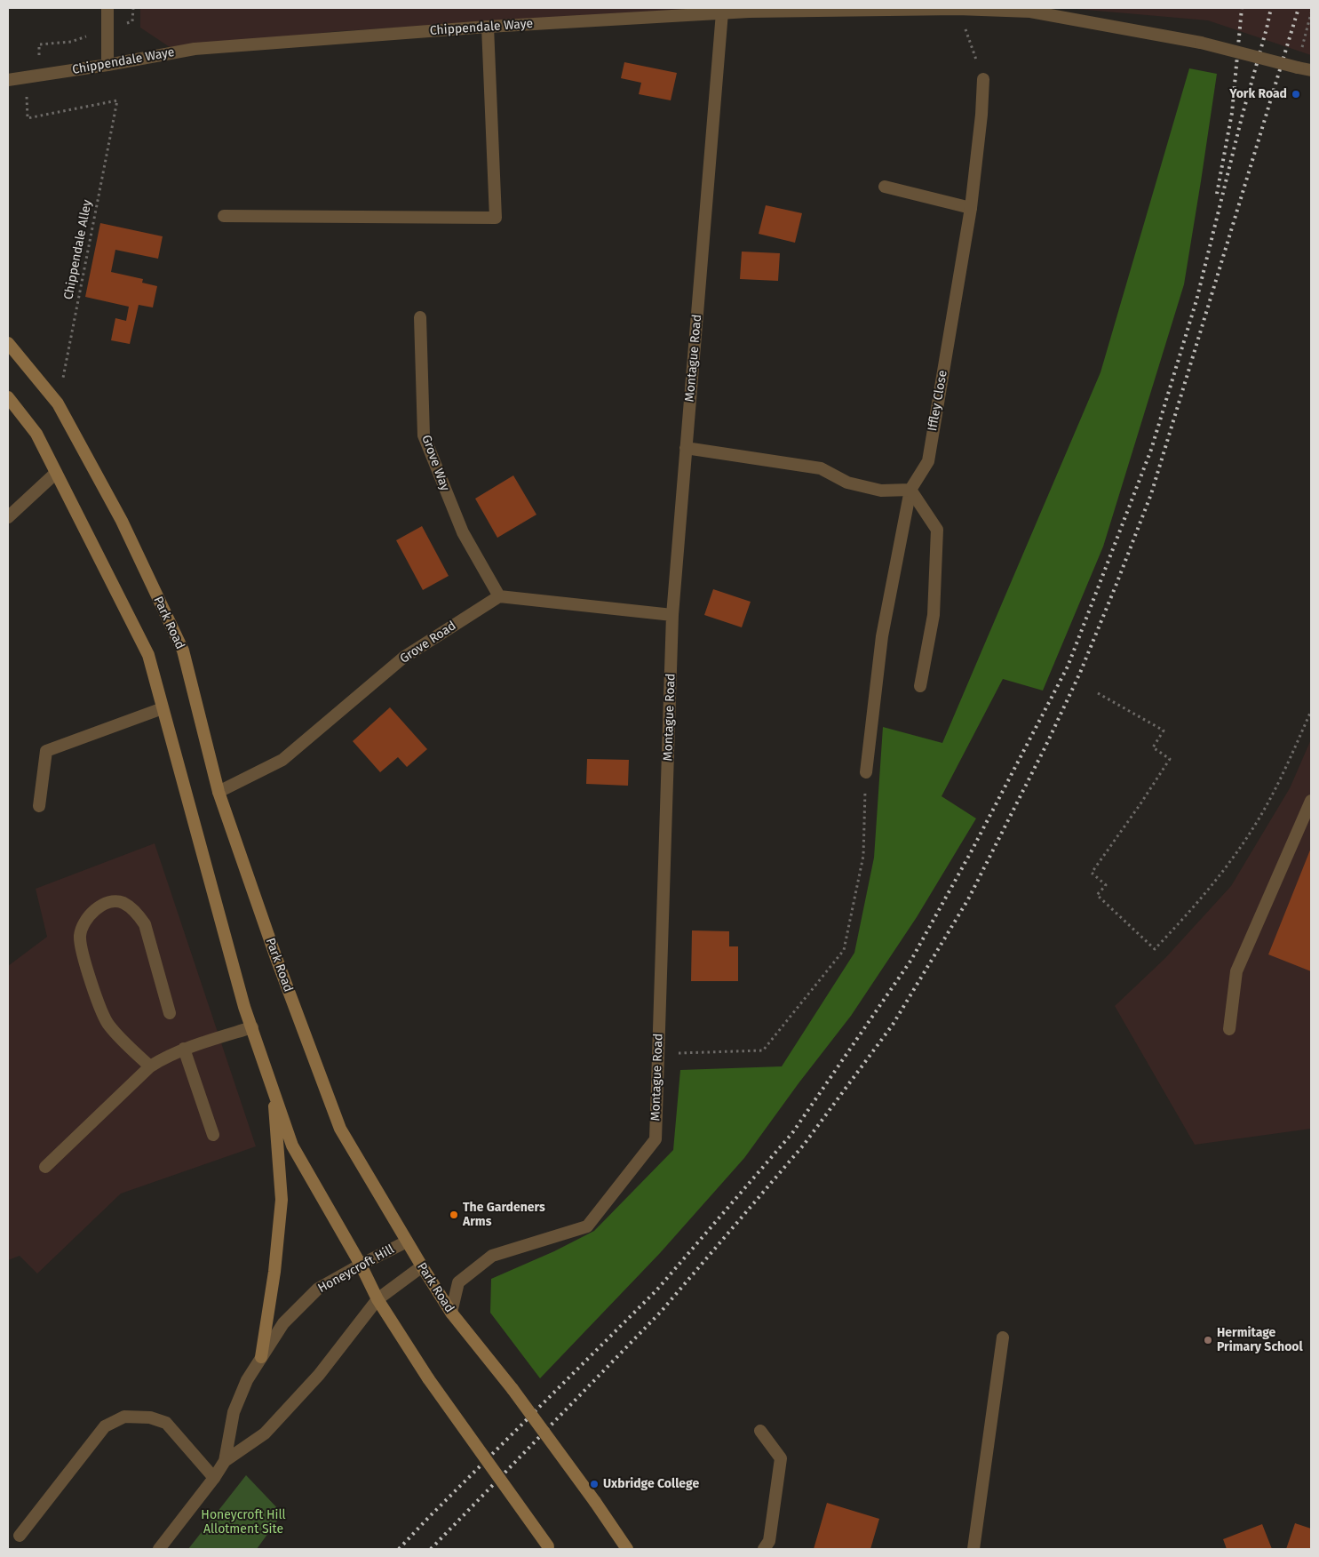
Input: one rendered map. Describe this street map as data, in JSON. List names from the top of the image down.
{
  "streets": {
    "main road": ["Park Road"],
    "street": [
      "Chippendale Waye",
      "Montague Road",
      "Iffley Close",
      "Grove Way",
      "Grove Road",
      "Honeycroft Hill"
    ],
    "path": ["Chippendale Alley"]
  },
  "crossings": [
    ["Chippendale Waye", "Montague Road"],
    ["Chippendale Alley", "Park Road"],
    ["Montague Road", "Park Road"],
    ["Grove Way", "Grove Road"],
    ["Park Road", "Grove Road"],
    ["Park Road", "Honeycroft Hill"]
  ],
  "parks": ["Honeycroft Hill Allotment Site"],
  "places": [
    "York Road",
    "The Gardeners Arms",
    "Hermitage Primary School",
    "Uxbridge College"
  ]
}
